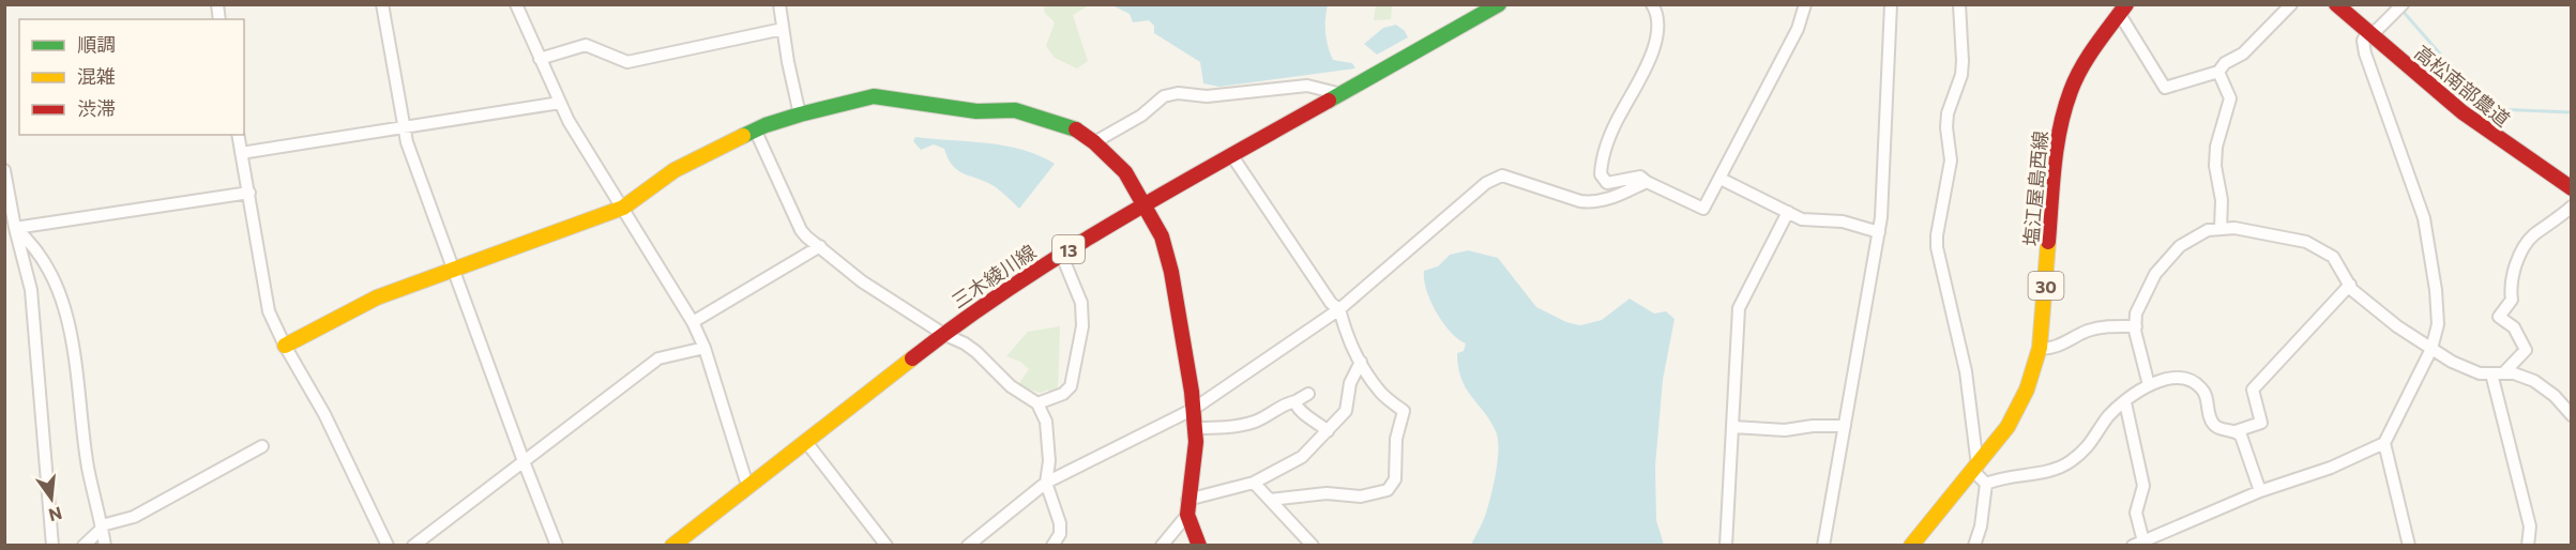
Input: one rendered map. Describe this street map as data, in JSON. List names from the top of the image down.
{
  "streets": {
    "street": [
      "高松南部農道",
      "塩江屋島西線",
      "13",
      "三木綾川線",
      "30"
    ]
  },
  "legend": ["順調", "混雑", "渋滞"],
  "north": "bottom"
}
